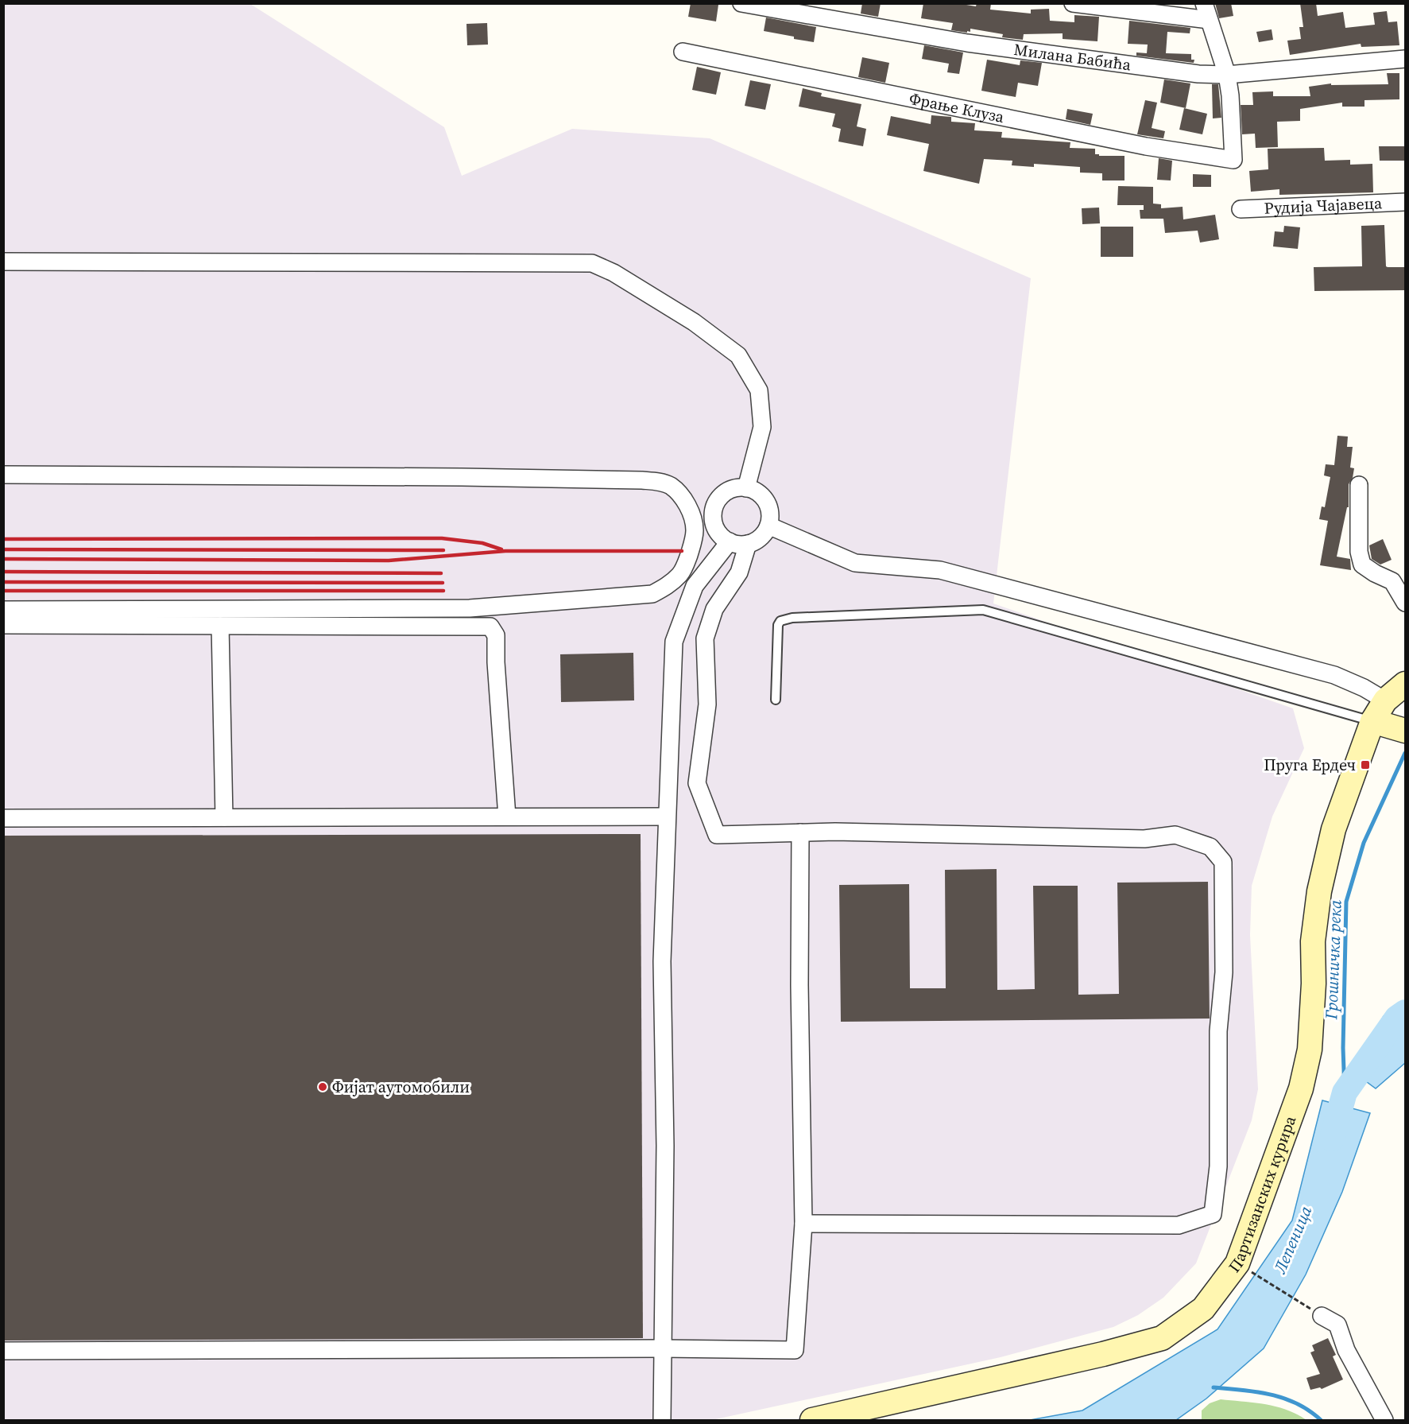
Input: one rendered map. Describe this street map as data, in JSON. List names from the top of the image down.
{
  "streets": {
    "street": [
      "Милана Бабића",
      "Фрање Клуза",
      "Рудија Чајавеца",
      "Партизанских курира"
    ]
  },
  "crossings": [
    ["Милана Бабића", "Фрање Клуза"]
  ],
  "water": ["Грошничка река", "Лепеница"],
  "places": {
    "transit": ["Пруга Ердеч"],
    "other": ["Фијат аутомобили"]
  }
}
